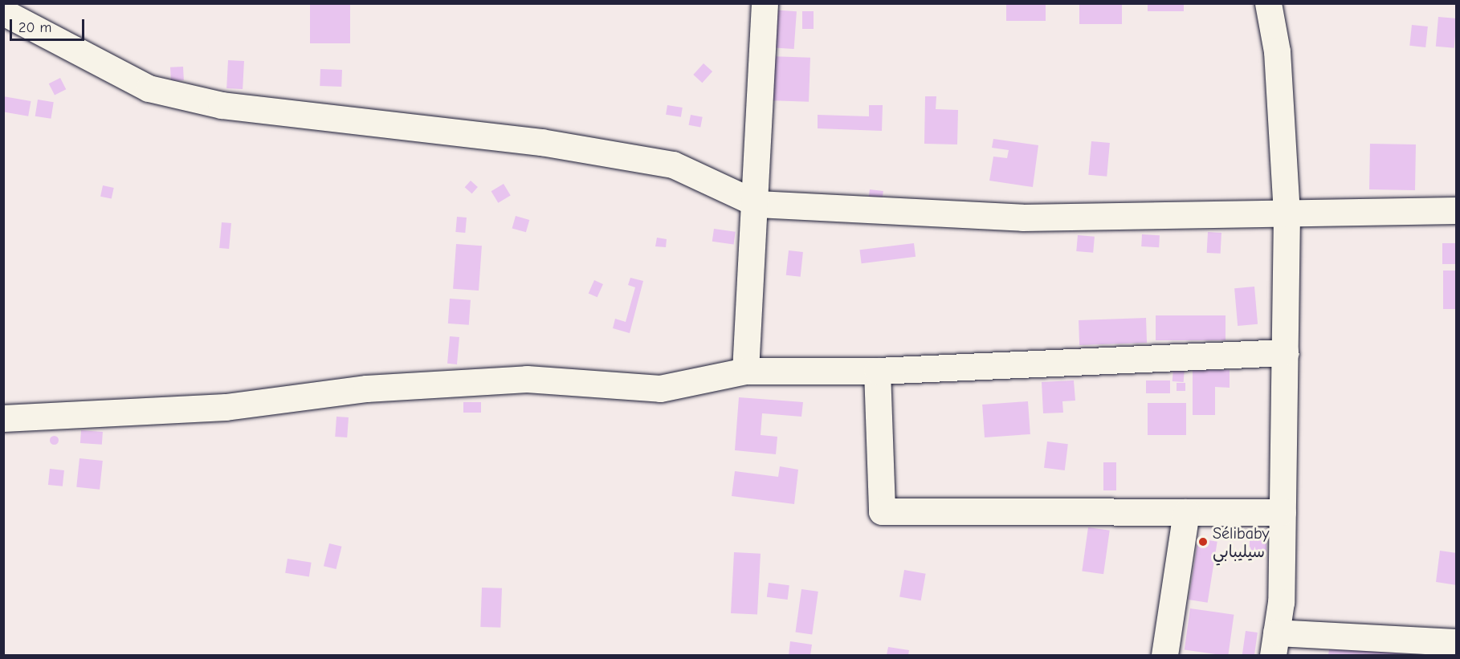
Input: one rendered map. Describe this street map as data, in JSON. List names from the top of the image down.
{
  "places": ["Sélibaby سيليبابي"],
  "scale_bar": "20 m"
}
